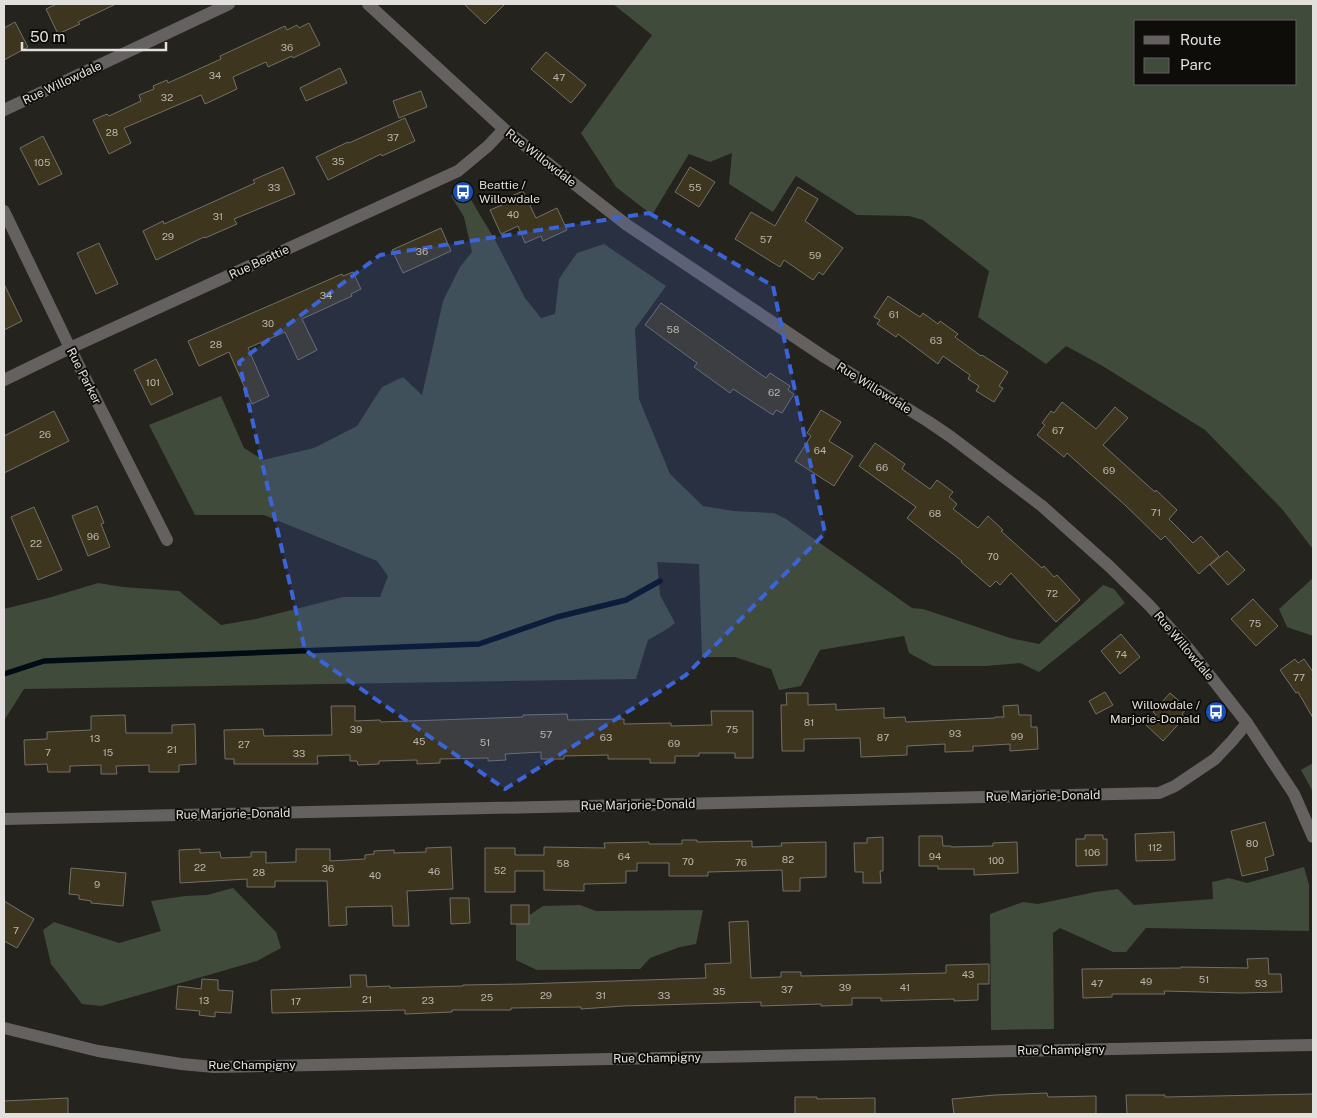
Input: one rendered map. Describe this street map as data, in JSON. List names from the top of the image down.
{
  "streets": {
    "street": [
      "Rue Willowdale",
      "Rue Beattie",
      "Rue Parker",
      "Rue Marjorie-Donald",
      "Rue Champigny"
    ]
  },
  "crossings": [
    ["Rue Willowdale", "Rue Beattie"],
    ["Rue Willowdale", "Rue Marjorie-Donald"],
    ["Rue Beattie", "Rue Parker"]
  ],
  "places": {
    "bus stop": ["Beattie / Willowdale", "Willowdale / Marjorie-Donald"]
  },
  "house_numbers": [
    "36",
    "34",
    "47",
    "32",
    "28",
    "37",
    "35",
    "105",
    "33",
    "55",
    "40",
    "31",
    "29",
    "57",
    "36",
    "59",
    "34",
    "61",
    "30",
    "58",
    "63",
    "28",
    "101",
    "62",
    "67",
    "26",
    "64",
    "66",
    "69",
    "71",
    "68",
    "96",
    "22",
    "70",
    "72",
    "75",
    "74",
    "77",
    "81",
    "39",
    "75",
    "93",
    "57",
    "99",
    "63",
    "87",
    "13",
    "45",
    "51",
    "69",
    "27",
    "21",
    "7",
    "15",
    "33",
    "80",
    "112",
    "106",
    "64",
    "94",
    "82",
    "100",
    "70",
    "76",
    "58",
    "22",
    "36",
    "52",
    "46",
    "28",
    "40",
    "9",
    "7",
    "43",
    "51",
    "49",
    "47",
    "53",
    "39",
    "41",
    "37",
    "35",
    "29",
    "31",
    "33",
    "25",
    "21",
    "13",
    "23",
    "17"
  ],
  "legend": ["Route", "Parc"],
  "scale_bar": "50 m"
}
